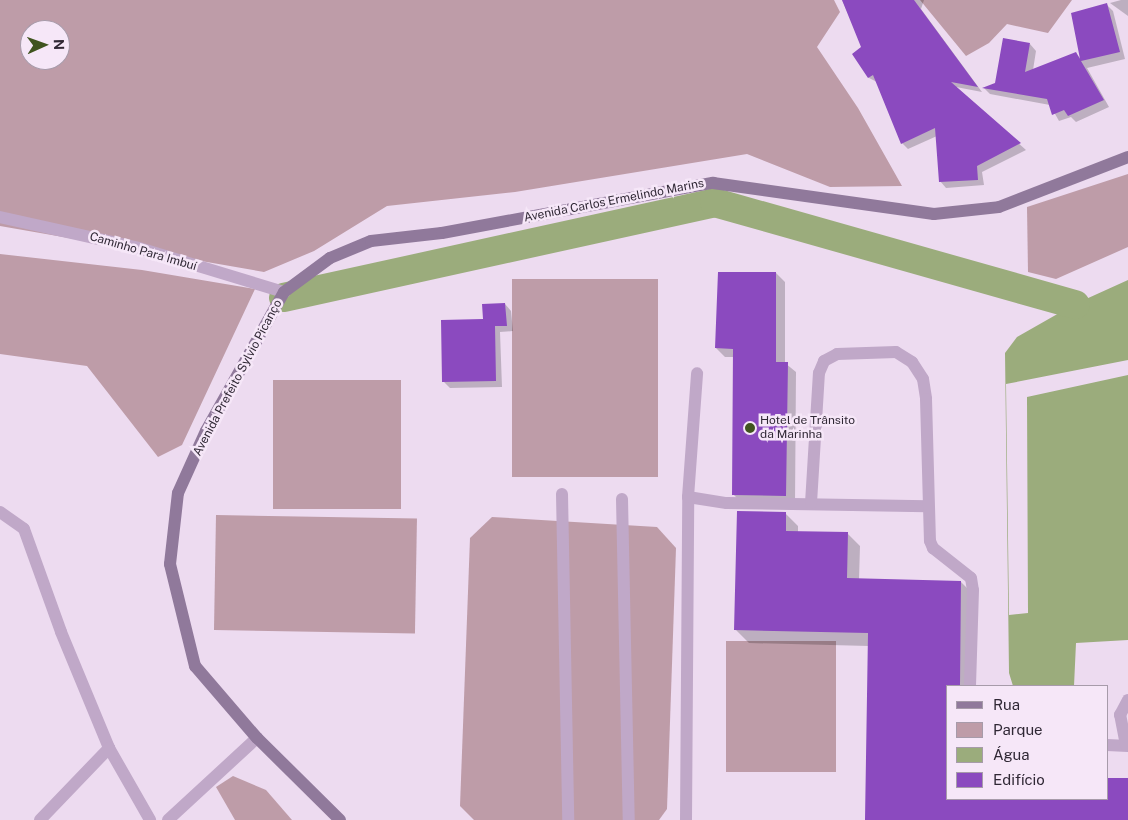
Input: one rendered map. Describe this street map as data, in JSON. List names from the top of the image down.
{
  "streets": {
    "street": ["Avenida Carlos Ermelindo Marins", "Avenida Prefeito Sylvio Picanço"],
    "lane": ["Caminho Para Imbuí"]
  },
  "crossings": [
    ["Avenida Carlos Ermelindo Marins", "Caminho Para Imbuí"],
    ["Avenida Carlos Ermelindo Marins", "Avenida Prefeito Sylvio Picanço"],
    ["Caminho Para Imbuí", "Avenida Prefeito Sylvio Picanço"]
  ],
  "places": ["Hotel de Trânsito da Marinha"],
  "legend": [
    "Rua",
    "Parque",
    "Água",
    "Edifício"
  ],
  "north": "right"
}
